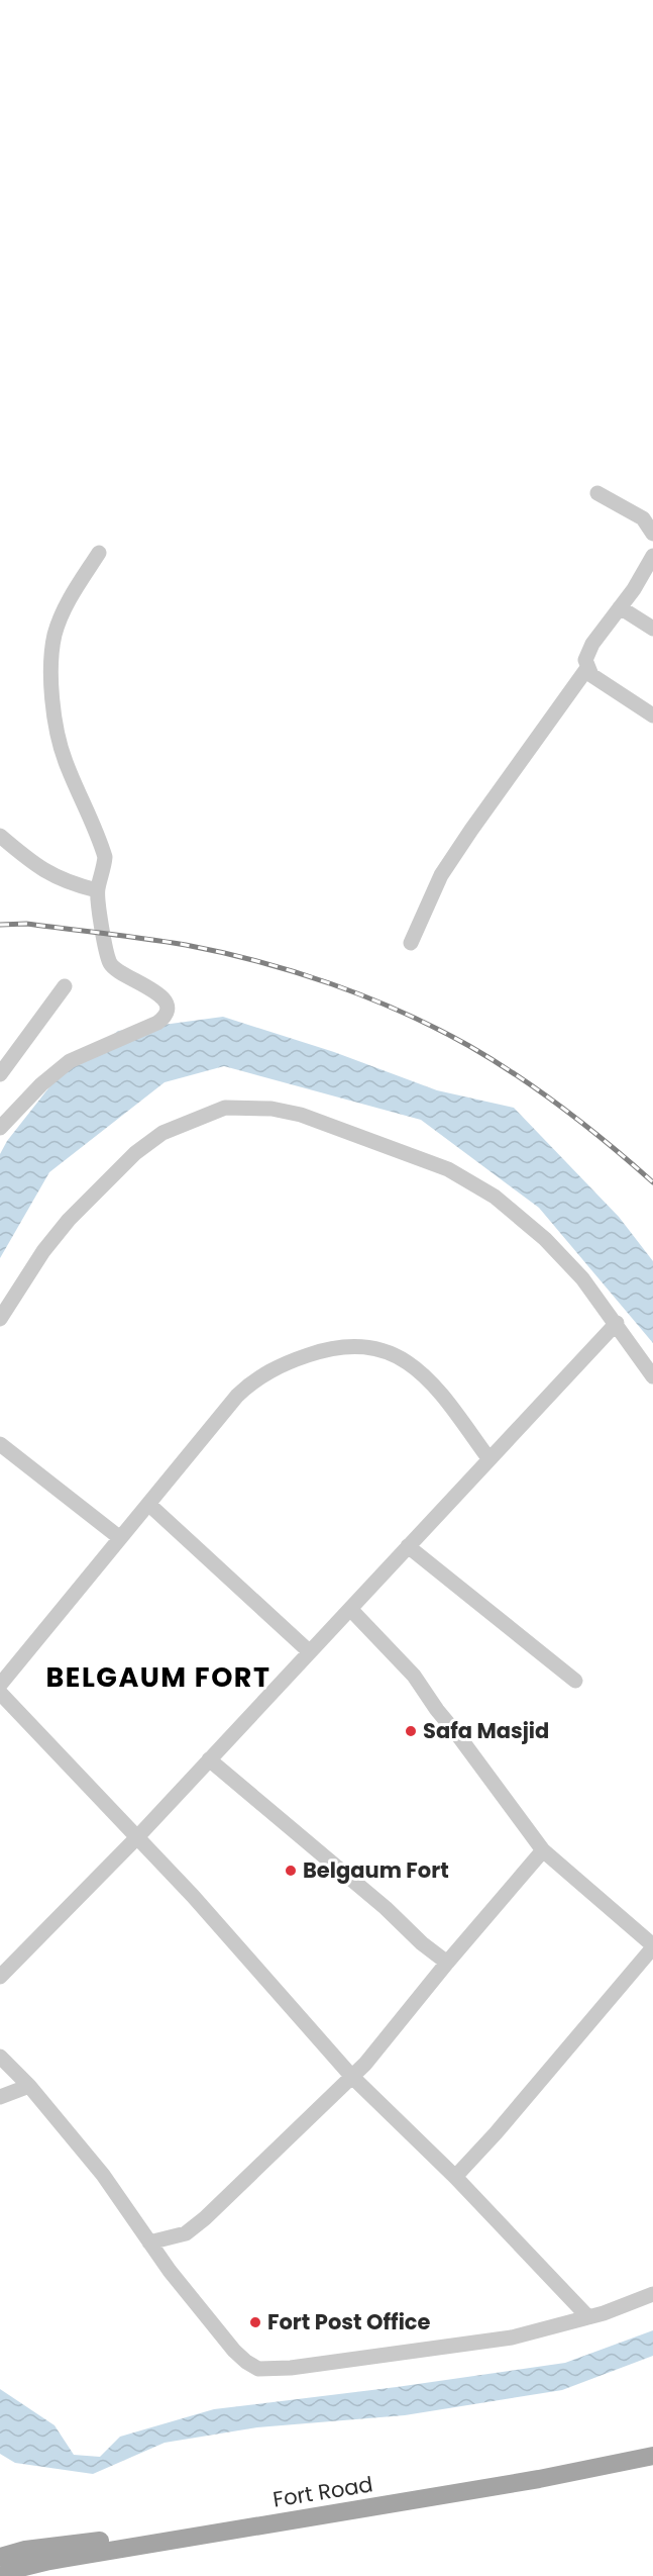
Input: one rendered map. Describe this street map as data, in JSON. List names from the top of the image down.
{
  "streets": {
    "main road": ["Fort Road"]
  },
  "districts": ["BELGAUM FORT"],
  "places": ["Safa Masjid", "Belgaum Fort", "Fort Post Office"]
}
